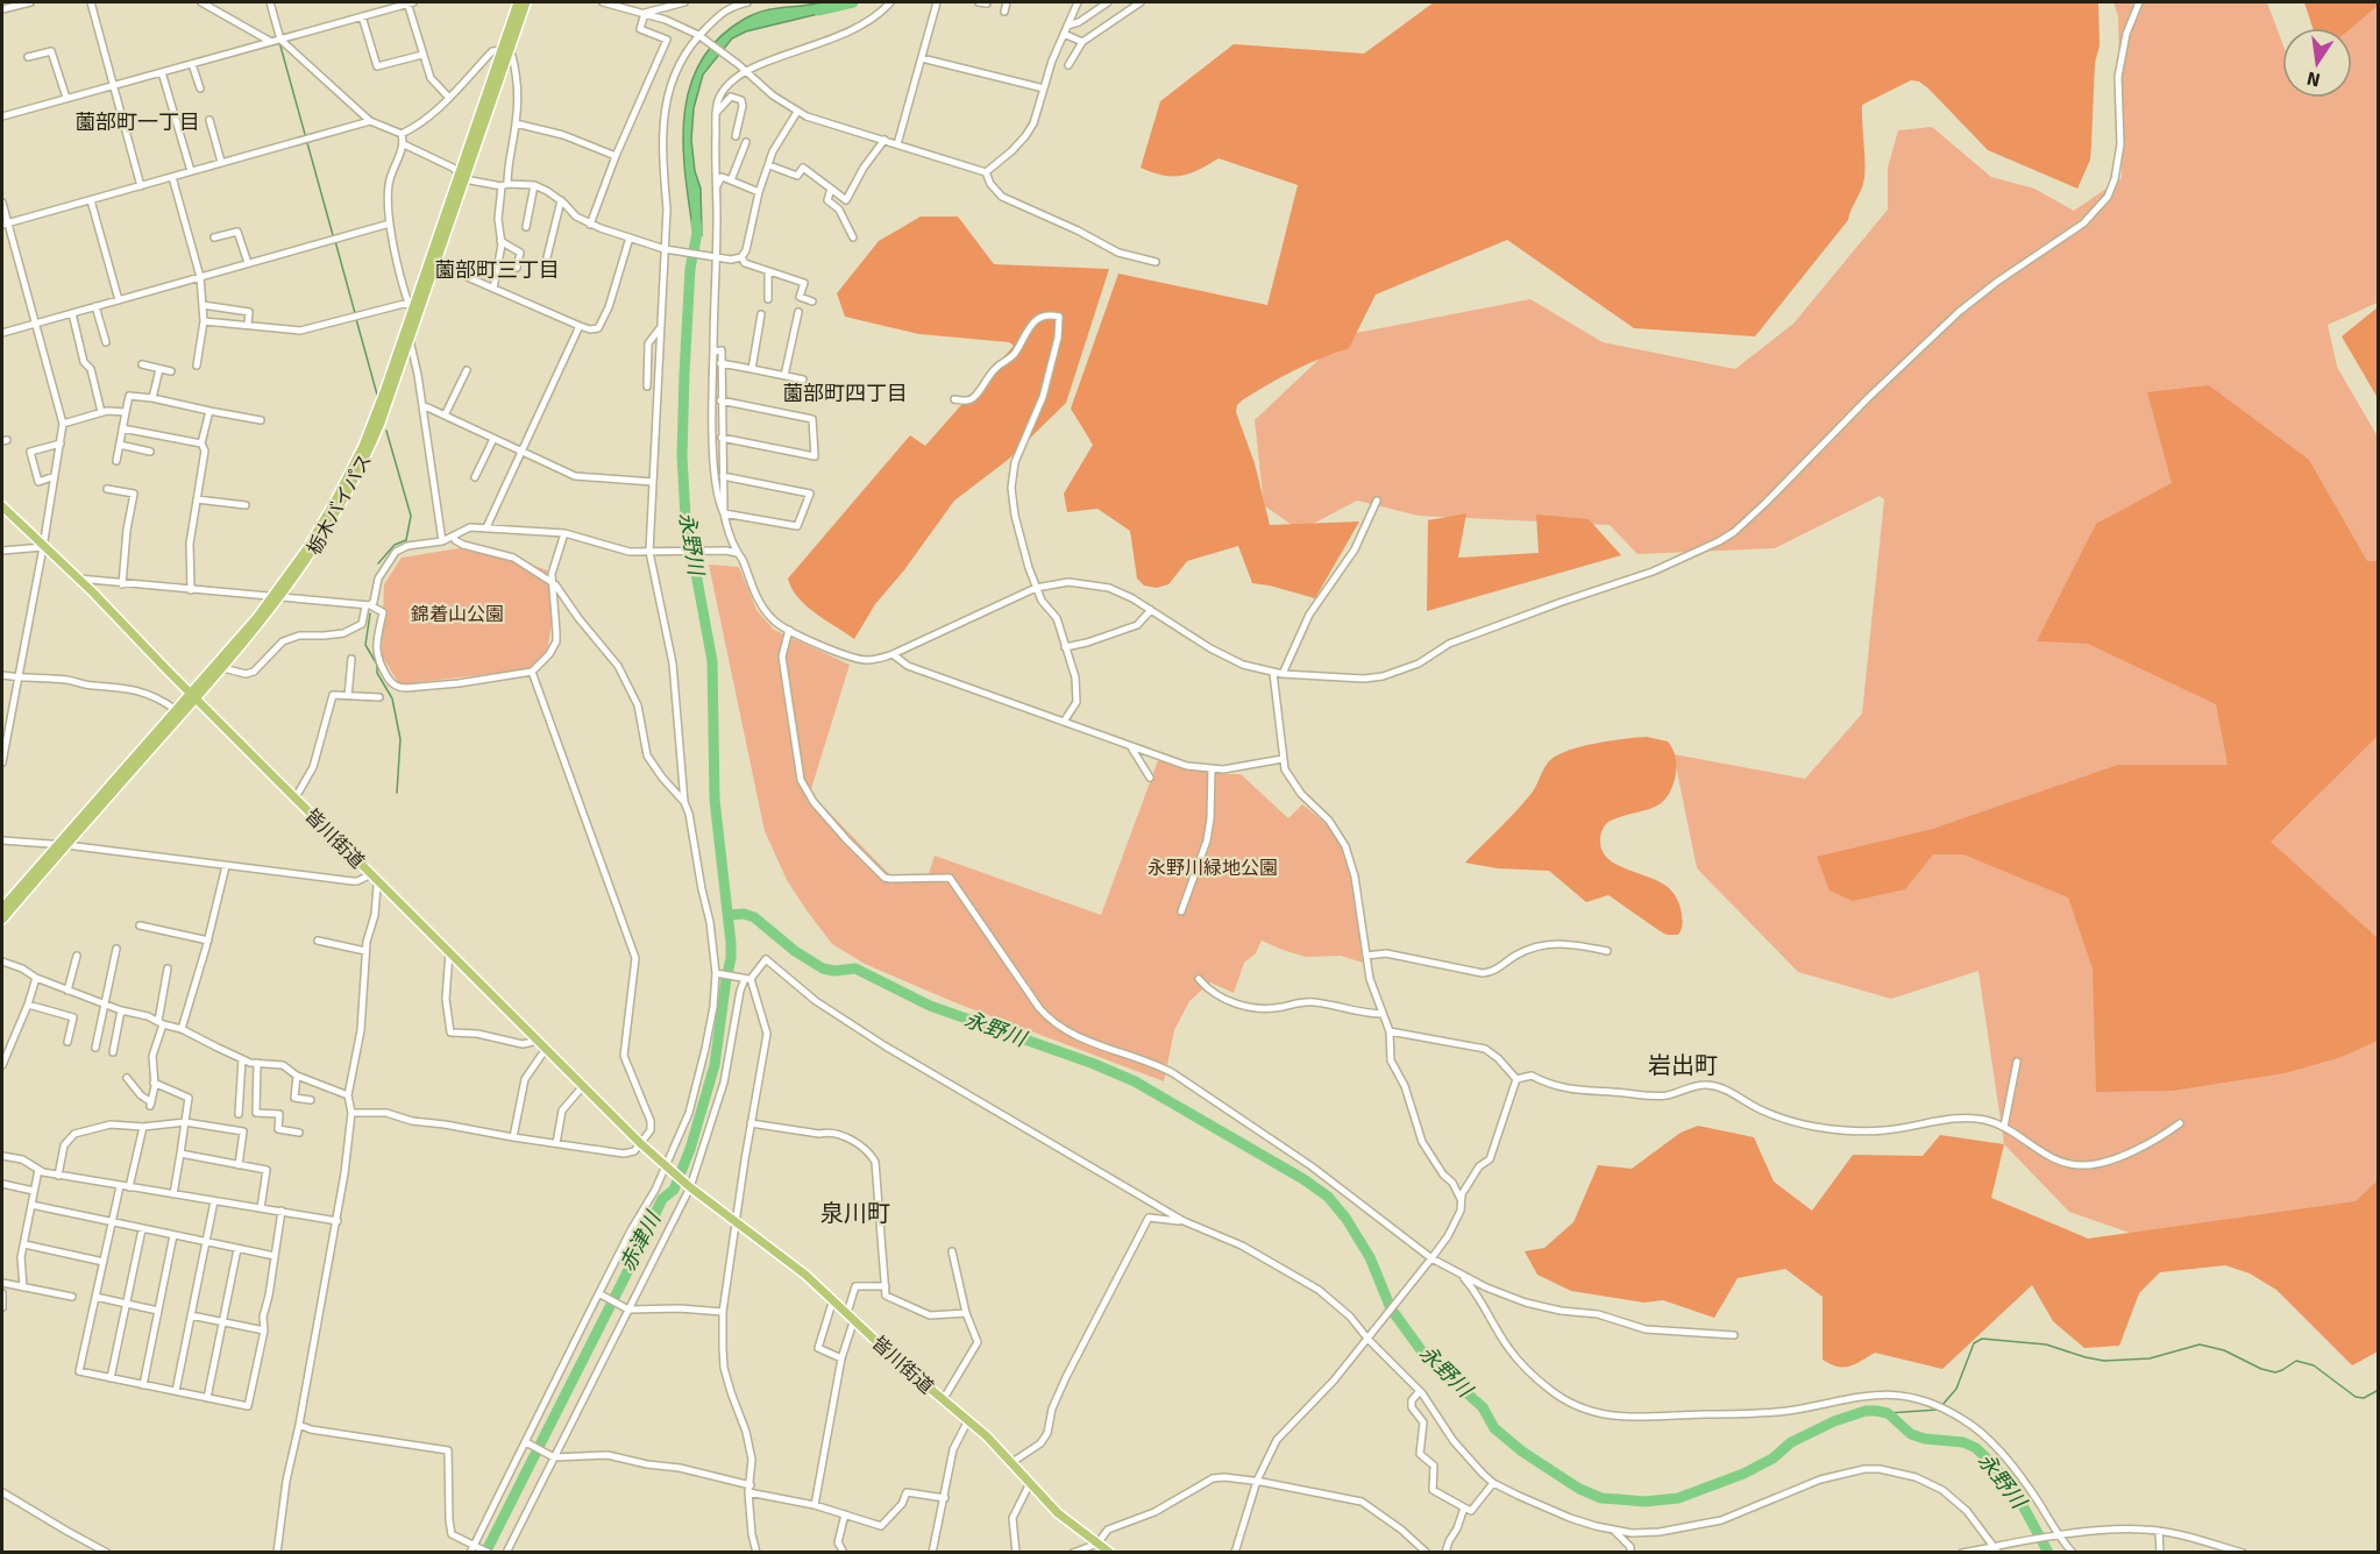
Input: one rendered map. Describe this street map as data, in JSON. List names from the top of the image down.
{
  "streets": {
    "main road": ["栃木バイパス", "皆川街道"]
  },
  "crossings": [
    ["栃木バイパス", "皆川街道"]
  ],
  "districts": [
    "薗部町一丁目",
    "薗部町三丁目",
    "薗部町四丁目",
    "岩出町",
    "泉川町"
  ],
  "water": ["永野川", "赤津川"],
  "parks": ["錦着山公園", "永野川緑地公園"],
  "north": "bottom"
}
